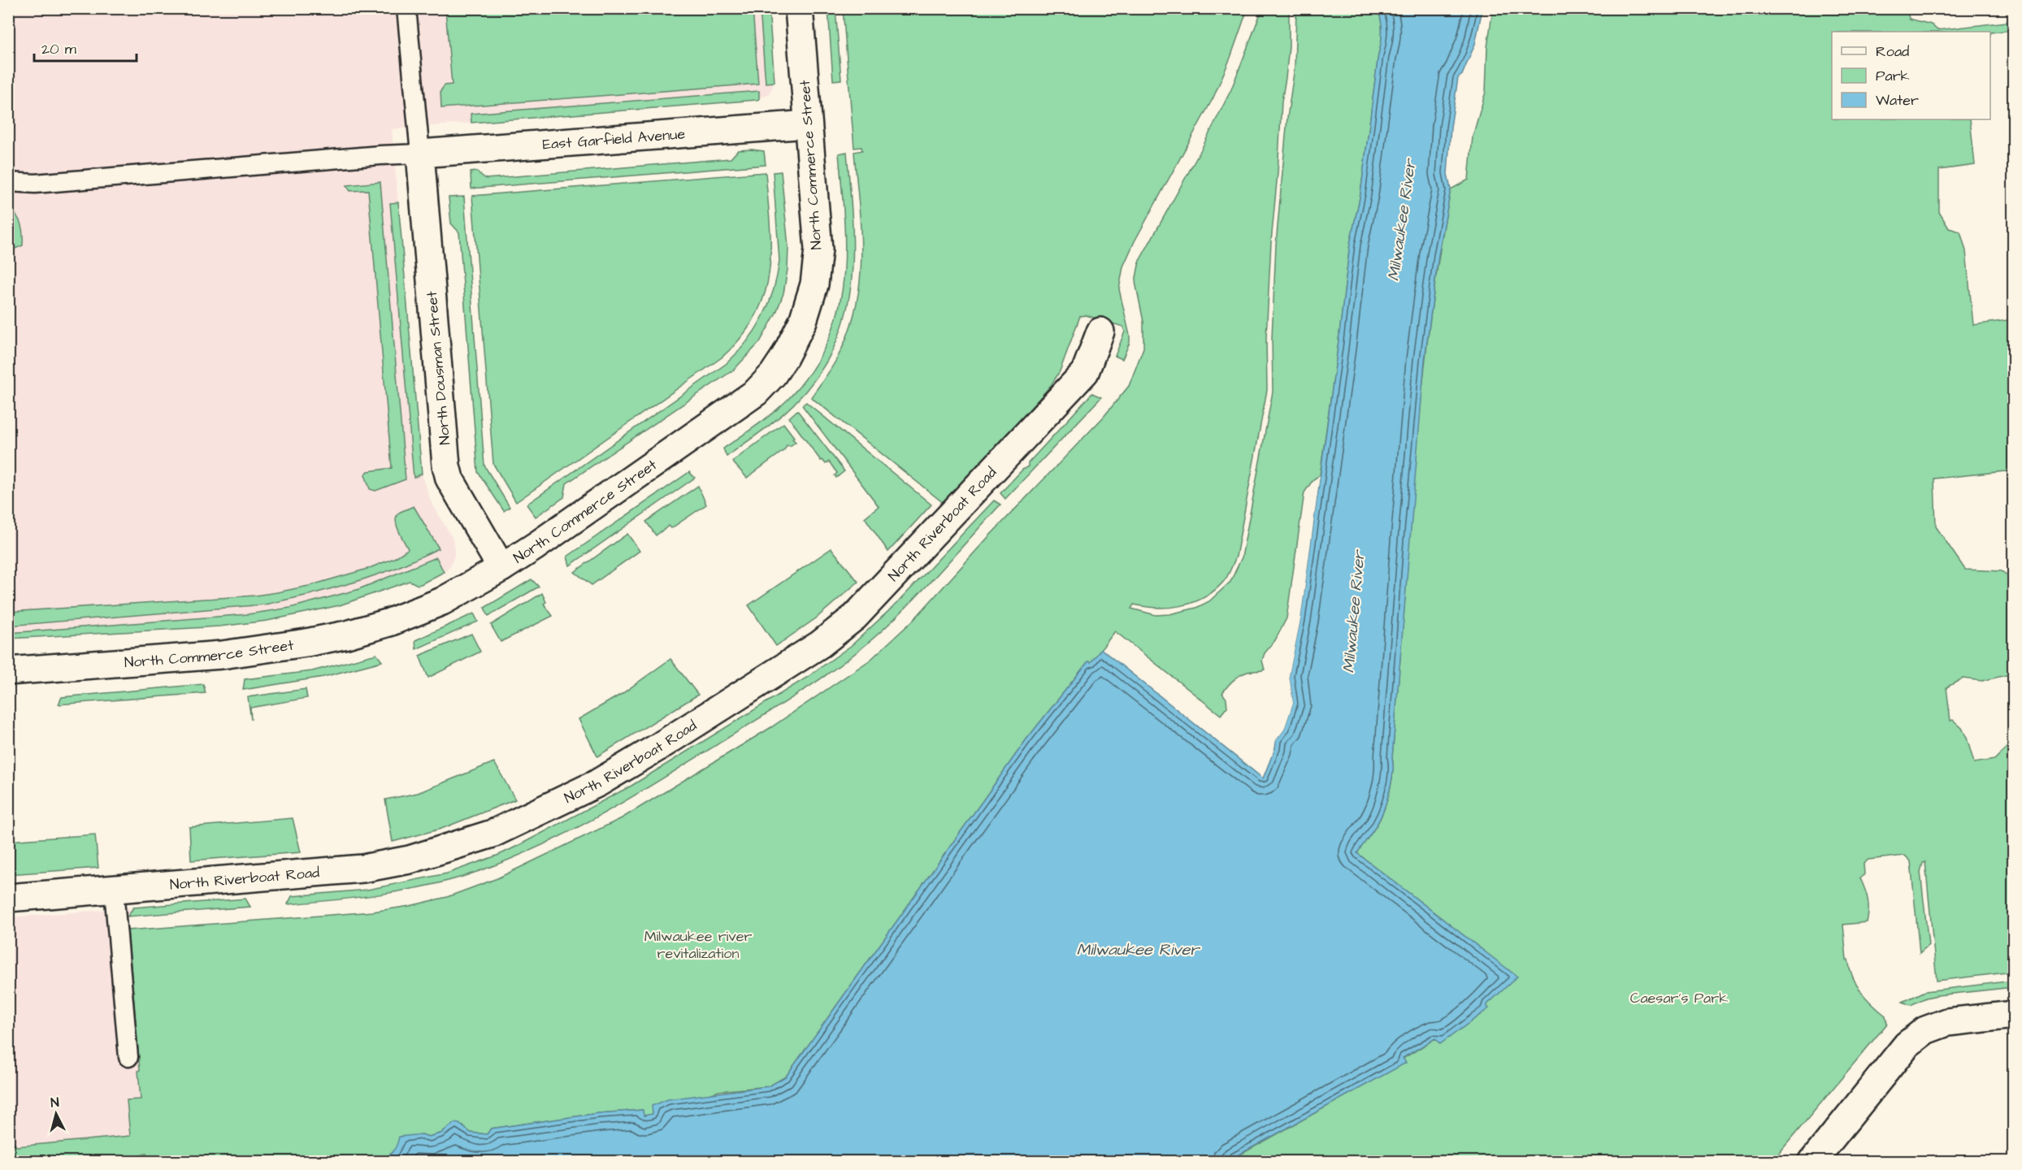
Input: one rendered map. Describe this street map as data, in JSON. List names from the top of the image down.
{
  "streets": {
    "street": [
      "East Garfield Avenue",
      "North Commerce Street",
      "North Dousman Street",
      "North Riverboat Road"
    ]
  },
  "crossings": [
    ["East Garfield Avenue", "North Commerce Street"],
    ["East Garfield Avenue", "North Dousman Street"],
    ["North Commerce Street", "North Dousman Street"]
  ],
  "water": ["Milwaukee River"],
  "parks": ["Milwaukee river revitalization", "Caesar's Park"],
  "legend": ["Road", "Park", "Water"],
  "scale_bar": "20 m",
  "north": "top"
}
